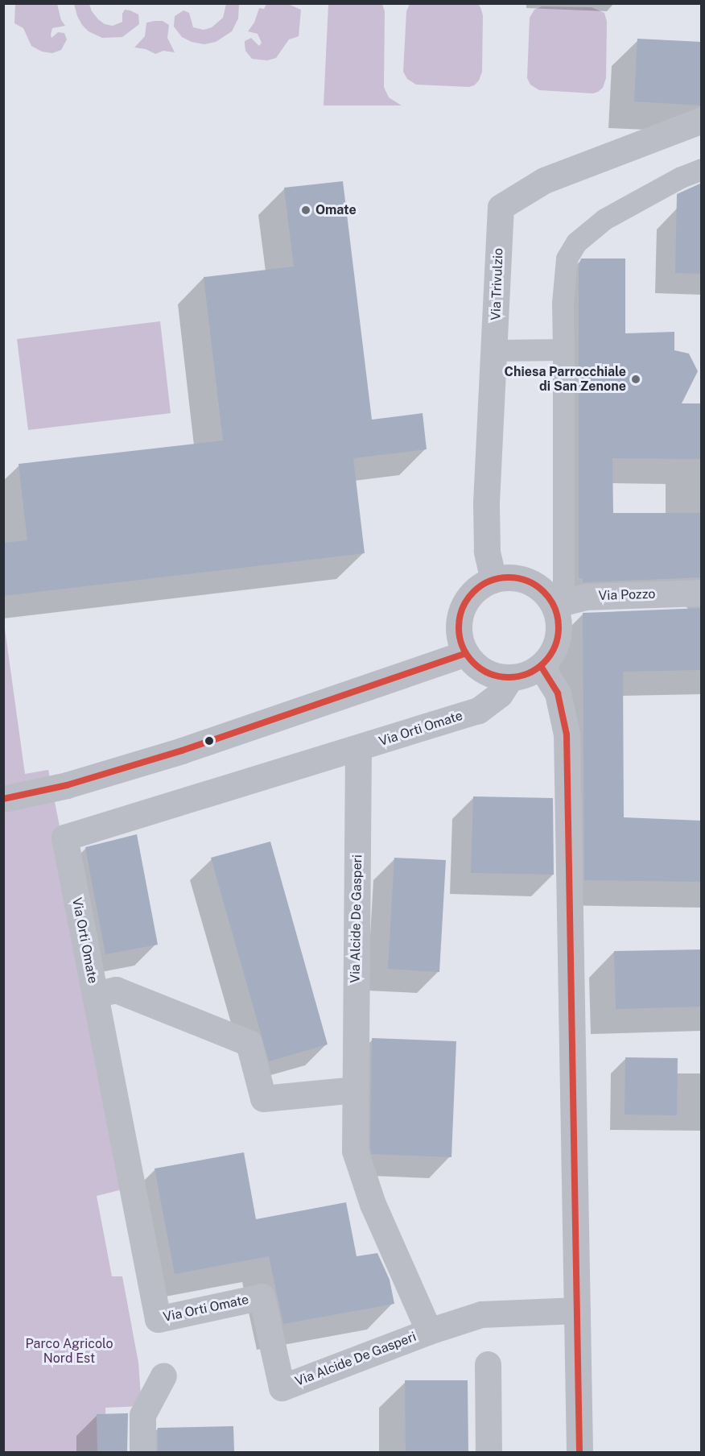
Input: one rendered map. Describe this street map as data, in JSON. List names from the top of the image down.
{
  "streets": {
    "street": [
      "Via Trivulzio",
      "Via Pozzo",
      "Via Orti Omate",
      "Via Alcide De Gasperi"
    ]
  },
  "crossings": [
    ["Via Trivulzio", "Via Pozzo"],
    ["Via Trivulzio", "Via Orti Omate"],
    ["Via Pozzo", "Via Orti Omate"],
    ["Via Orti Omate", "Via Alcide De Gasperi"]
  ],
  "parks": ["Parco Agricolo Nord Est"],
  "places": ["Omate", "Chiesa Parrocchiale di San Zenone"]
}
